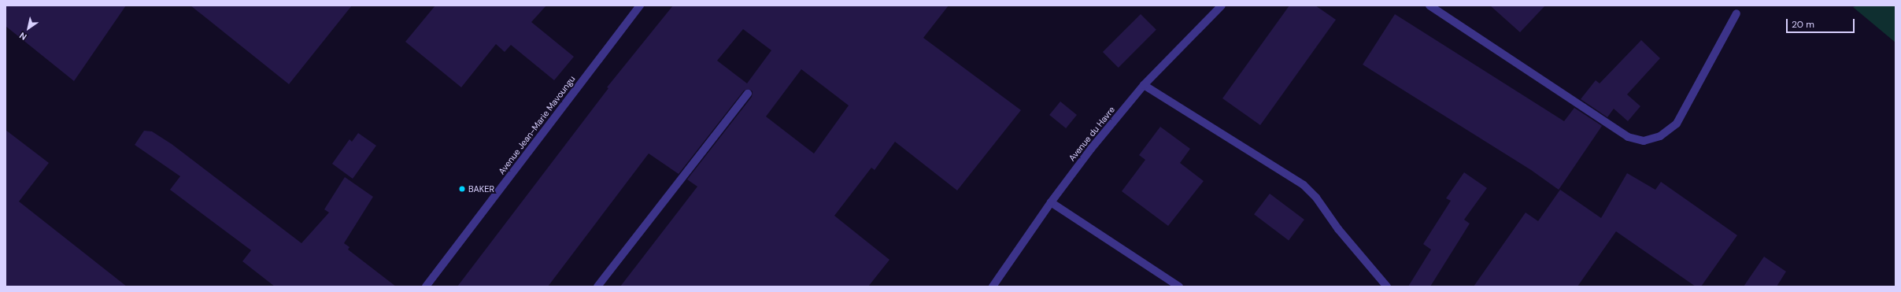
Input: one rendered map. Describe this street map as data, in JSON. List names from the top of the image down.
{
  "streets": {
    "street": ["Avenue Jean-Marie Mavoungu", "Avenue du Havre"]
  },
  "places": ["BAKER"],
  "scale_bar": "20 m",
  "north": "bottom left"
}
